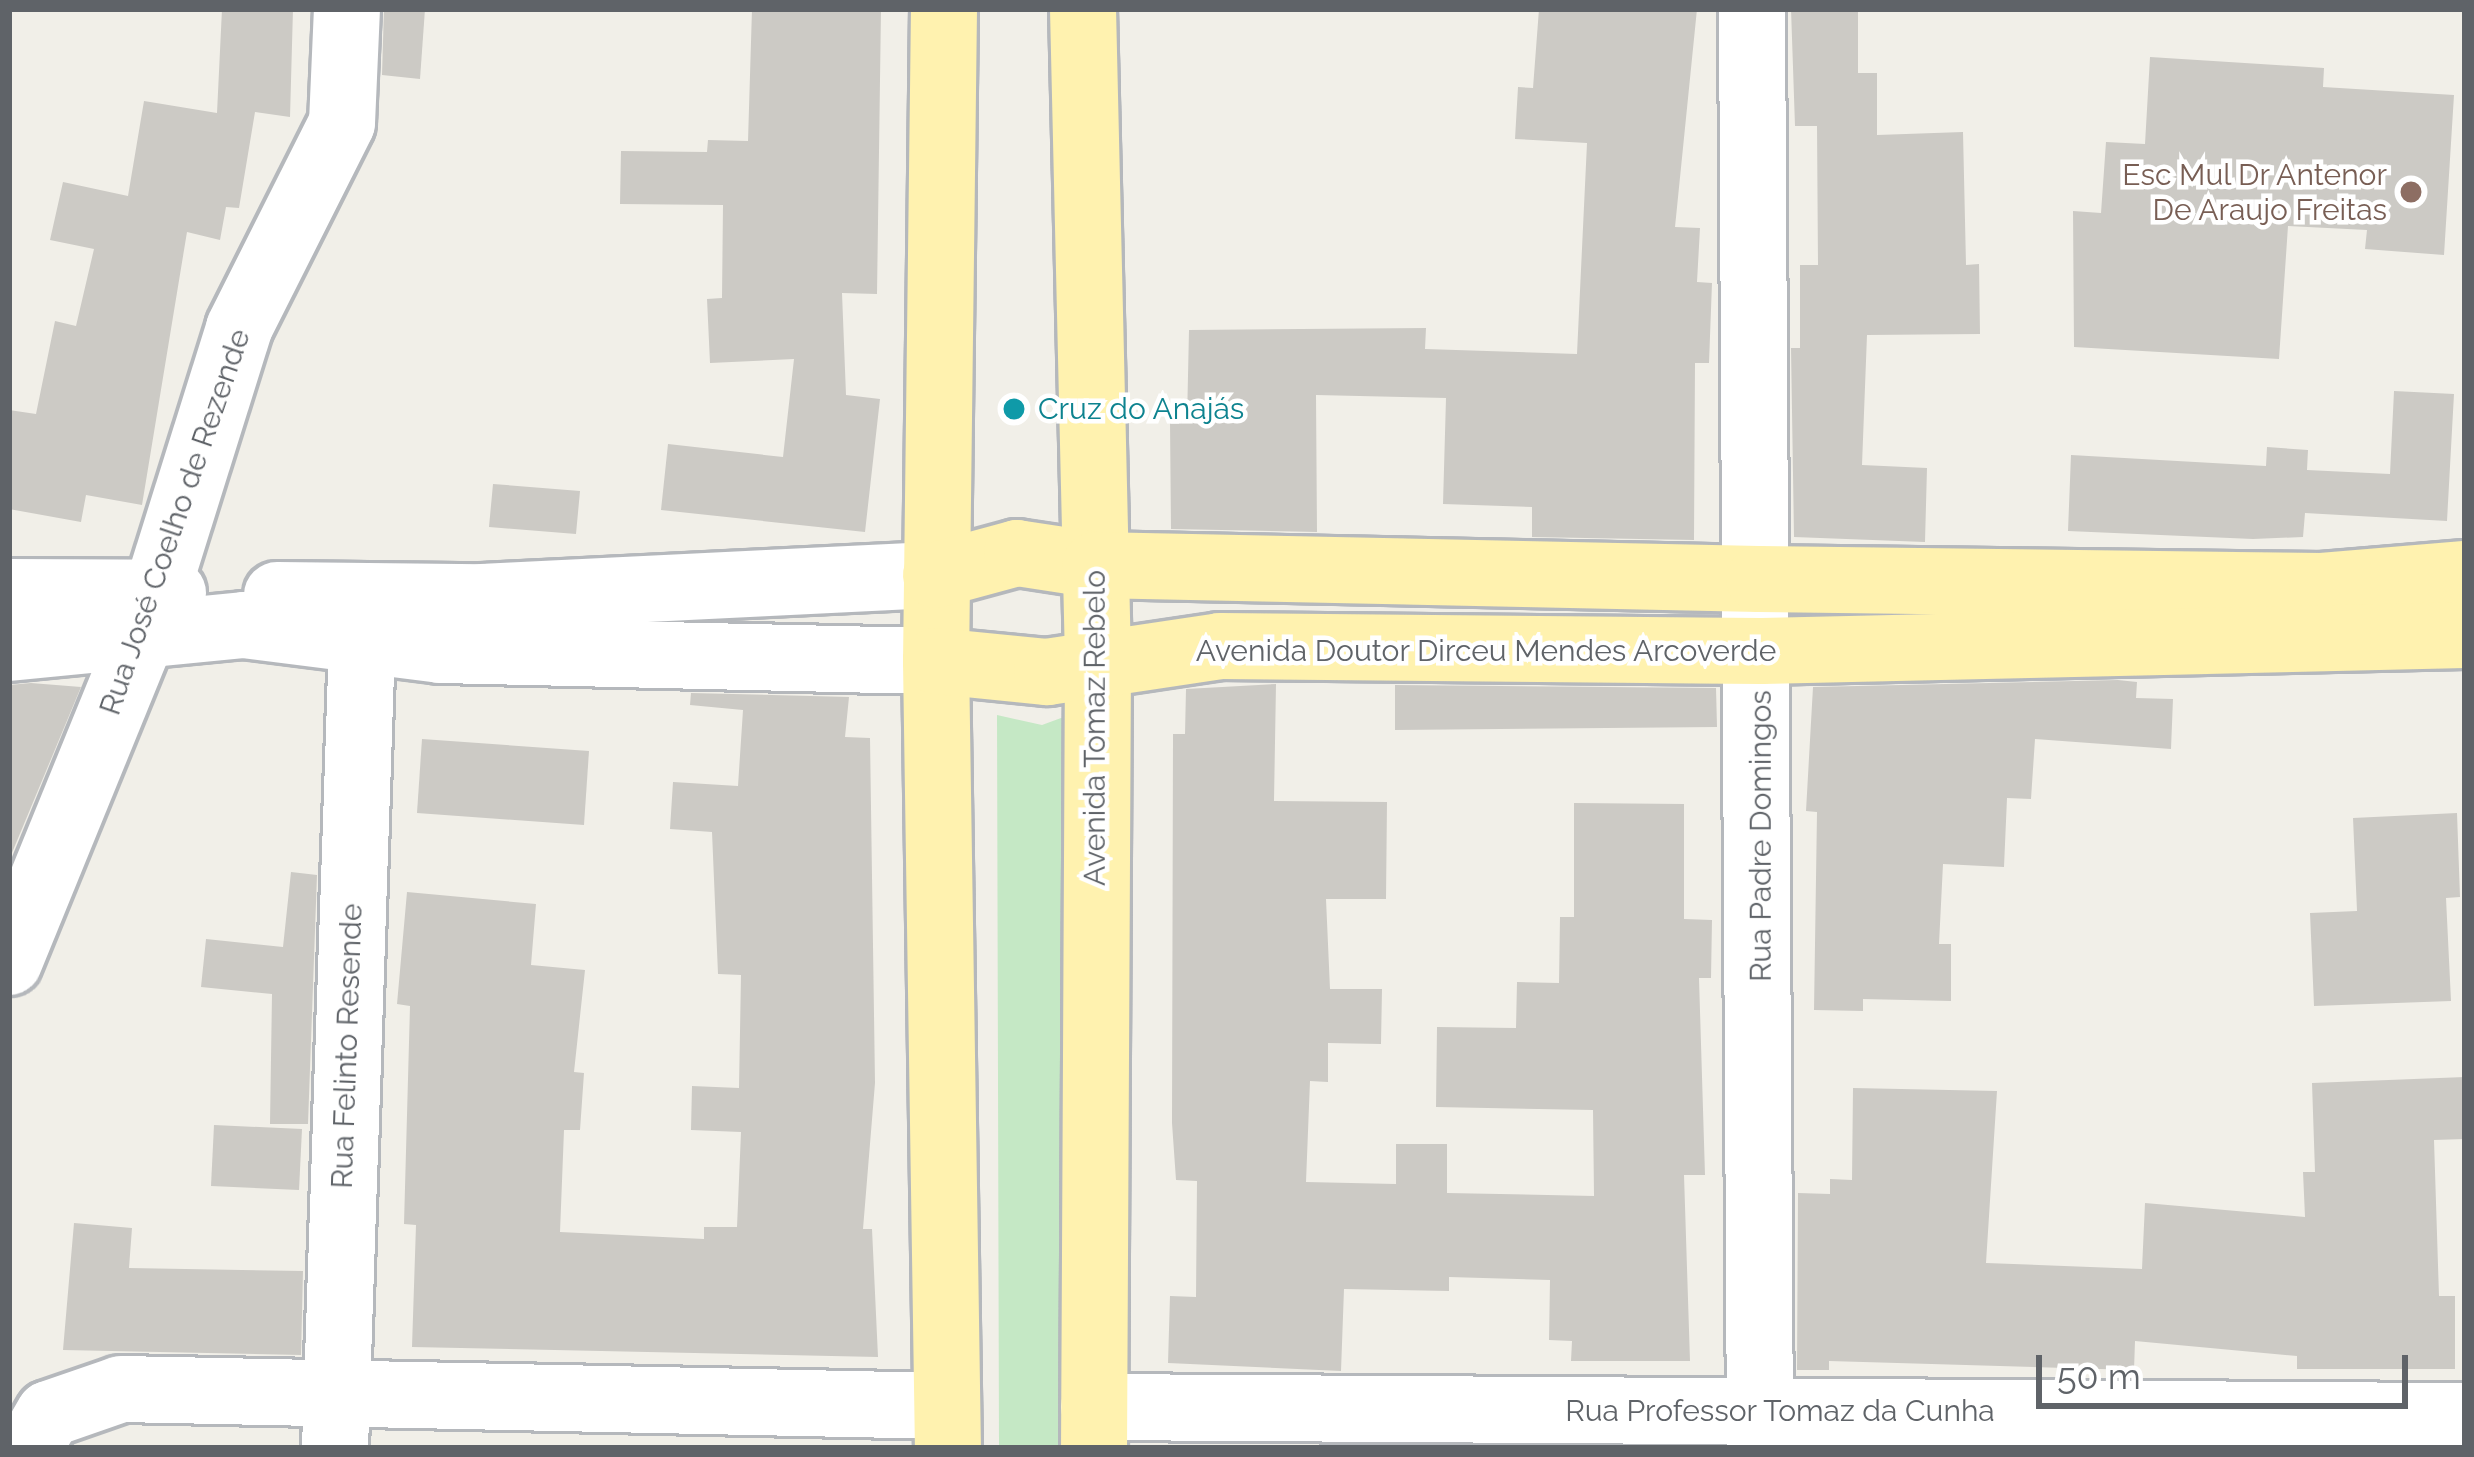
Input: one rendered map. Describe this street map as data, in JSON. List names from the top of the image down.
{
  "streets": {
    "main road": ["Avenida Doutor Dirceu Mendes Arcoverde", "Avenida Tomaz Rebelo"],
    "street": [
      "Rua José Coelho de Rezende",
      "Rua Padre Domingos",
      "Rua Felinto Resende",
      "Rua Professor Tomaz da Cunha"
    ]
  },
  "crossings": [
    ["Rua José Coelho de Rezende", "Avenida Doutor Dirceu Mendes Arcoverde"],
    ["Avenida Doutor Dirceu Mendes Arcoverde", "Avenida Tomaz Rebelo"],
    ["Avenida Doutor Dirceu Mendes Arcoverde", "Rua Padre Domingos"],
    ["Avenida Doutor Dirceu Mendes Arcoverde", "Rua Felinto Resende"],
    ["Avenida Tomaz Rebelo", "Rua Professor Tomaz da Cunha"],
    ["Rua Padre Domingos", "Rua Professor Tomaz da Cunha"]
  ],
  "places": ["Esc Mul Dr Antenor De Araujo Freitas", "Cruz do Anajás"],
  "scale_bar": "50 m"
}
